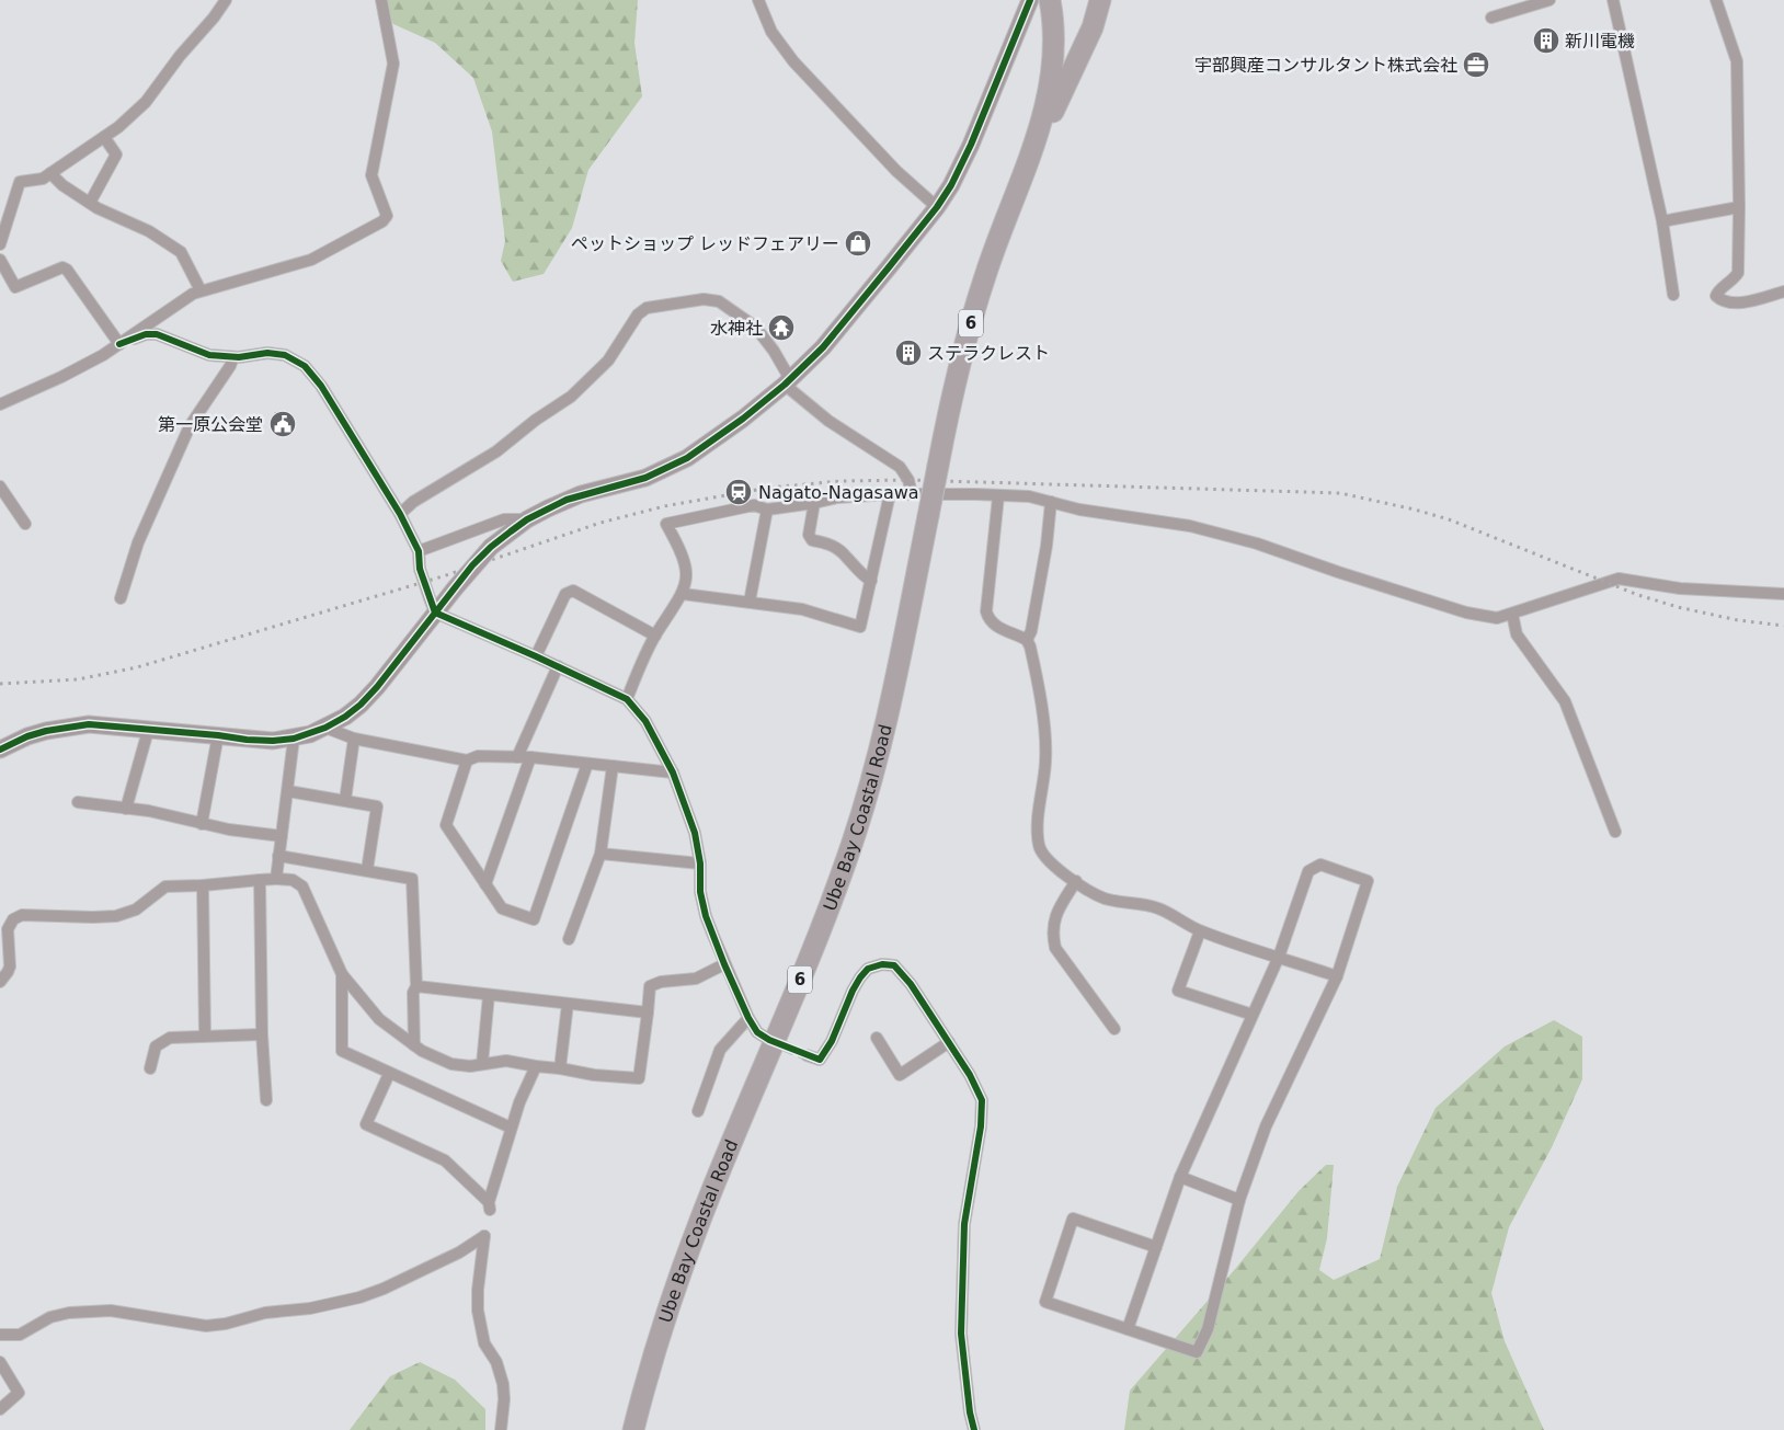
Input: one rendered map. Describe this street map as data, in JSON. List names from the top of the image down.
{
  "streets": {
    "highway": ["6", "Ube Bay Coastal Road"]
  },
  "places": {
    "building": ["新川電機", "ステラクレスト"],
    "office": ["宇部興産コンサルタント株式会社"],
    "shop": ["ペットショップ レッドフェアリー"],
    "temple": ["水神社"],
    "public building": ["第一原公会堂"],
    "station": ["Nagato-Nagasawa"]
  }
}
